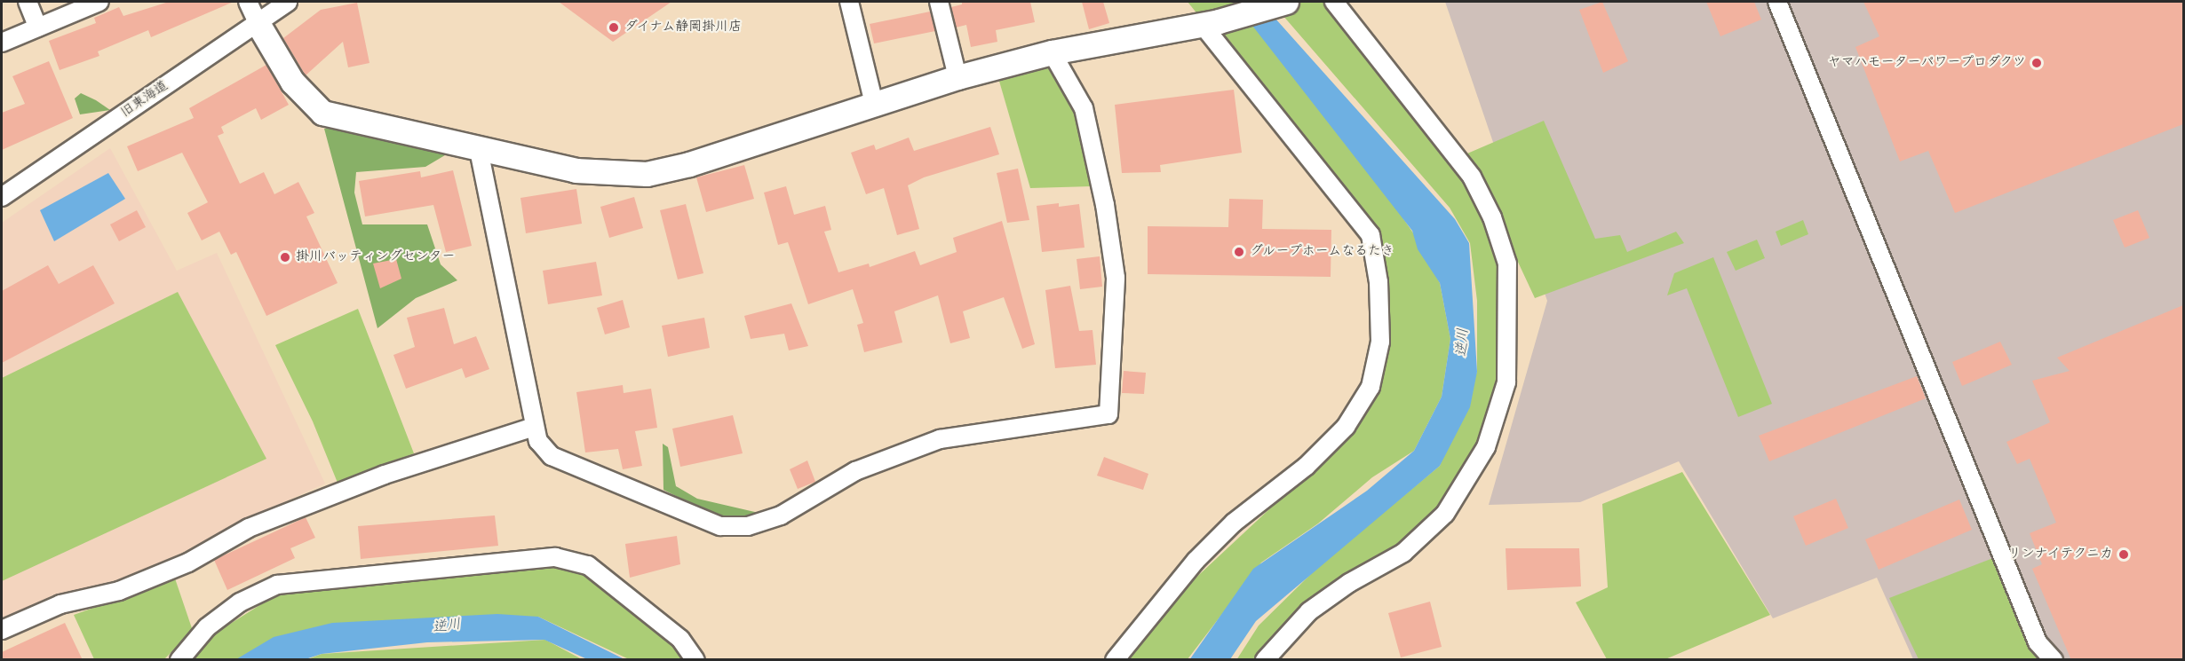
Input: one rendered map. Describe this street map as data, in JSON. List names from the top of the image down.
{
  "streets": {
    "street": ["旧東海道"]
  },
  "water": ["逆川"],
  "places": [
    "ダイナム静岡掛川店",
    "ヤマハモーターパワープロダクツ",
    "グループホームなるたき",
    "掛川バッティングセンター",
    "リンナイテクニカ"
  ]
}
